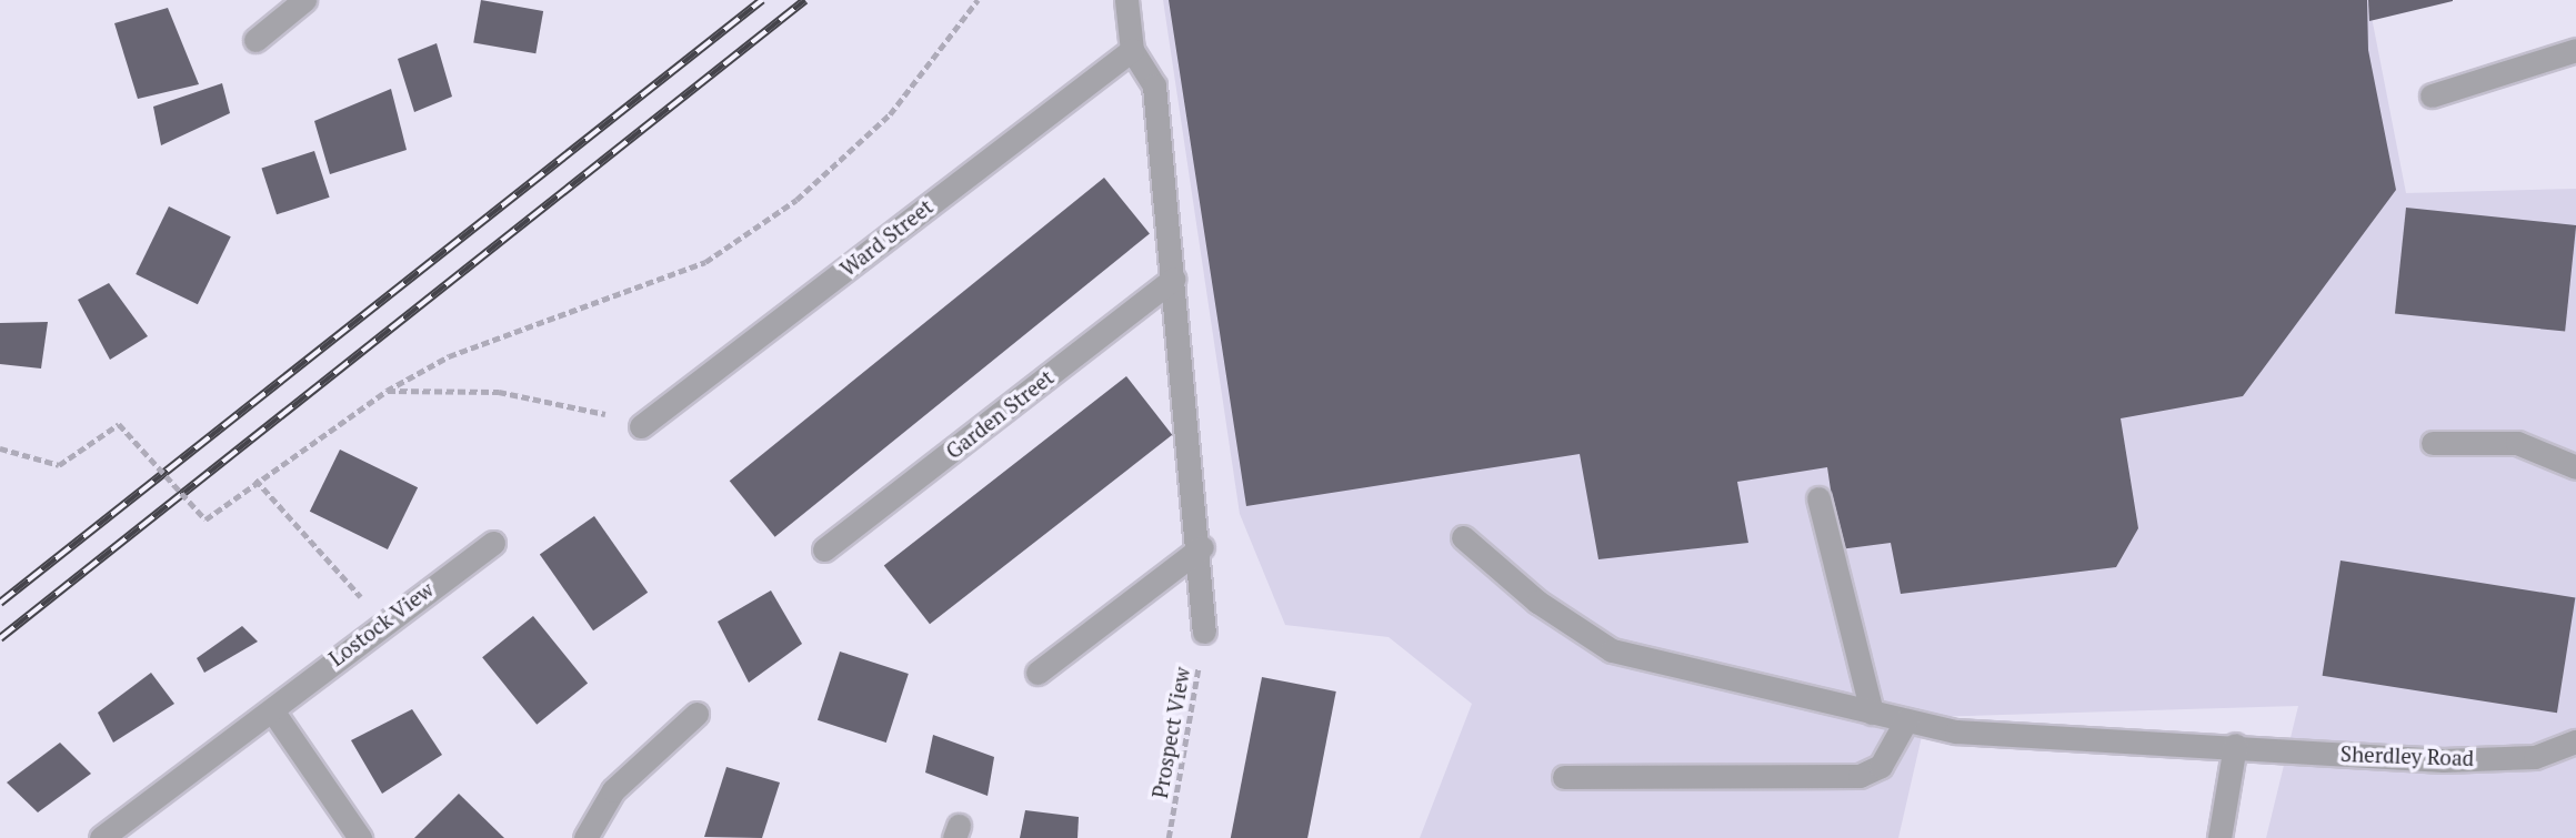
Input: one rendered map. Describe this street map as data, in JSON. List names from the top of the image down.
{
  "streets": {
    "street": [
      "Ward Street",
      "Garden Street",
      "Lostock View",
      "Sherdley Road"
    ],
    "path": ["Prospect View"]
  }
}
